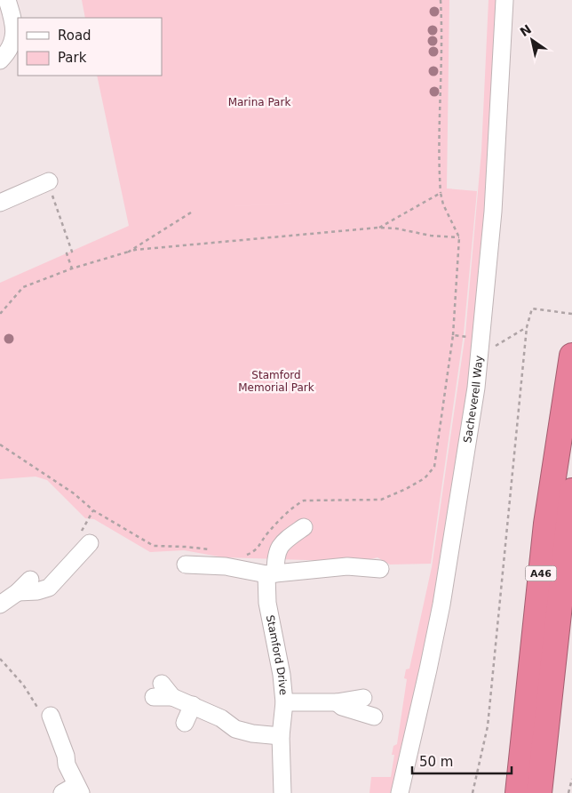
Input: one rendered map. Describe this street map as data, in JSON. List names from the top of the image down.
{
  "streets": {
    "highway": ["A46"],
    "street": ["Sacheverell Way", "Stamford Drive"]
  },
  "parks": ["Marina Park", "Stamford Memorial Park"],
  "legend": ["Road", "Park"],
  "scale_bar": "50 m",
  "north": "top left"
}
